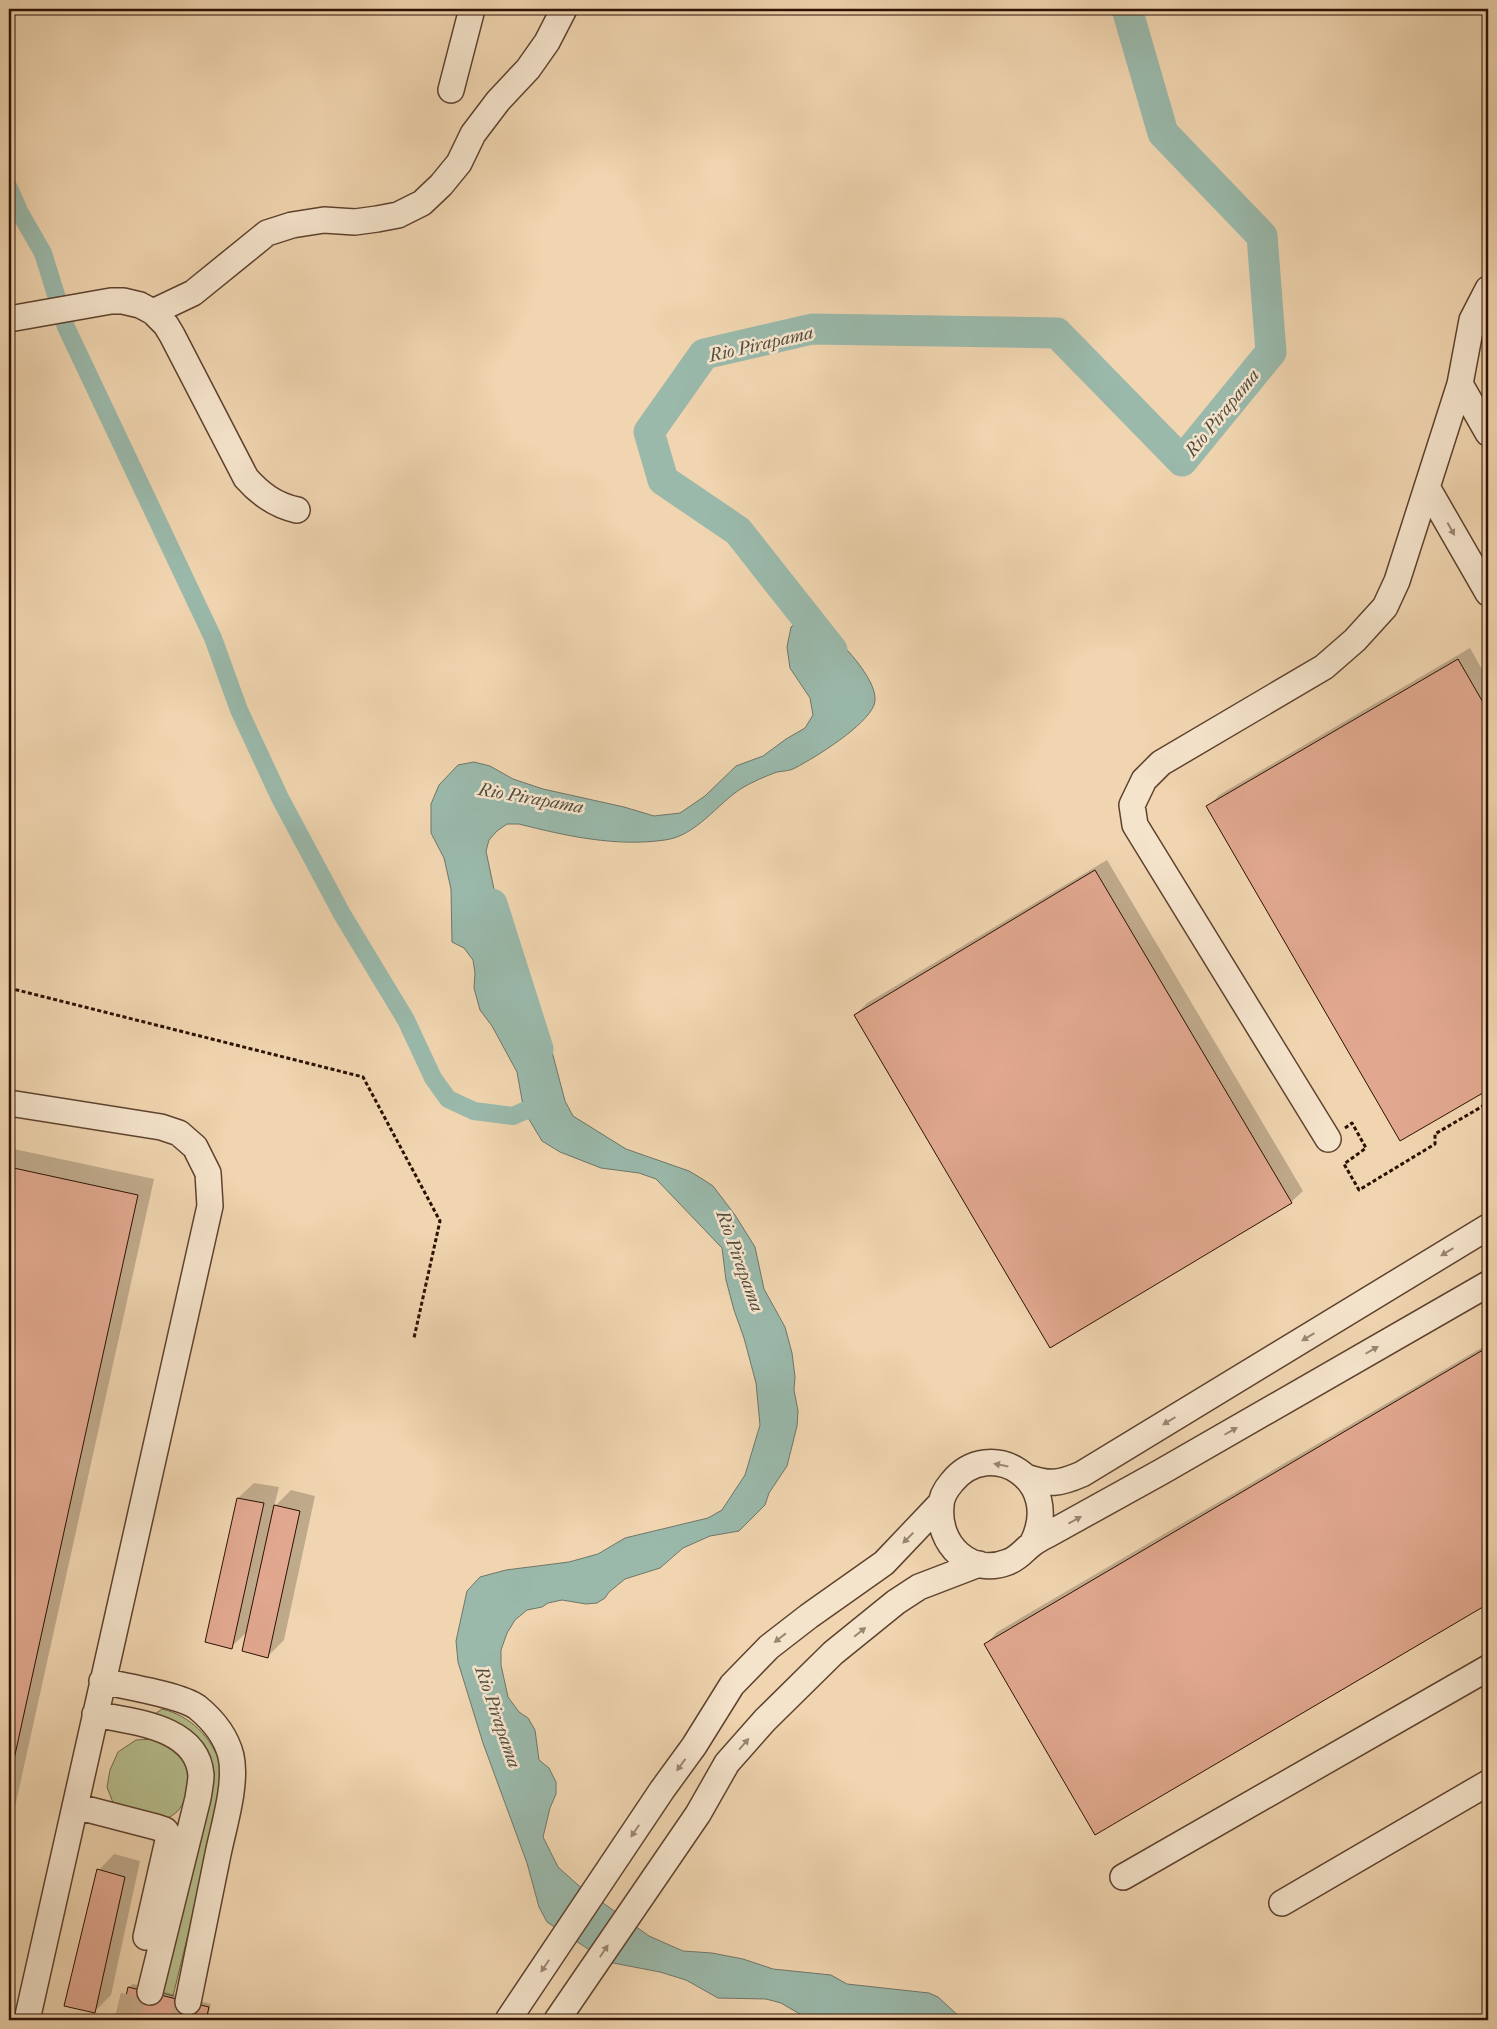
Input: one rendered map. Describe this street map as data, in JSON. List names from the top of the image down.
{
  "water": ["Rio Pirapama"]
}
